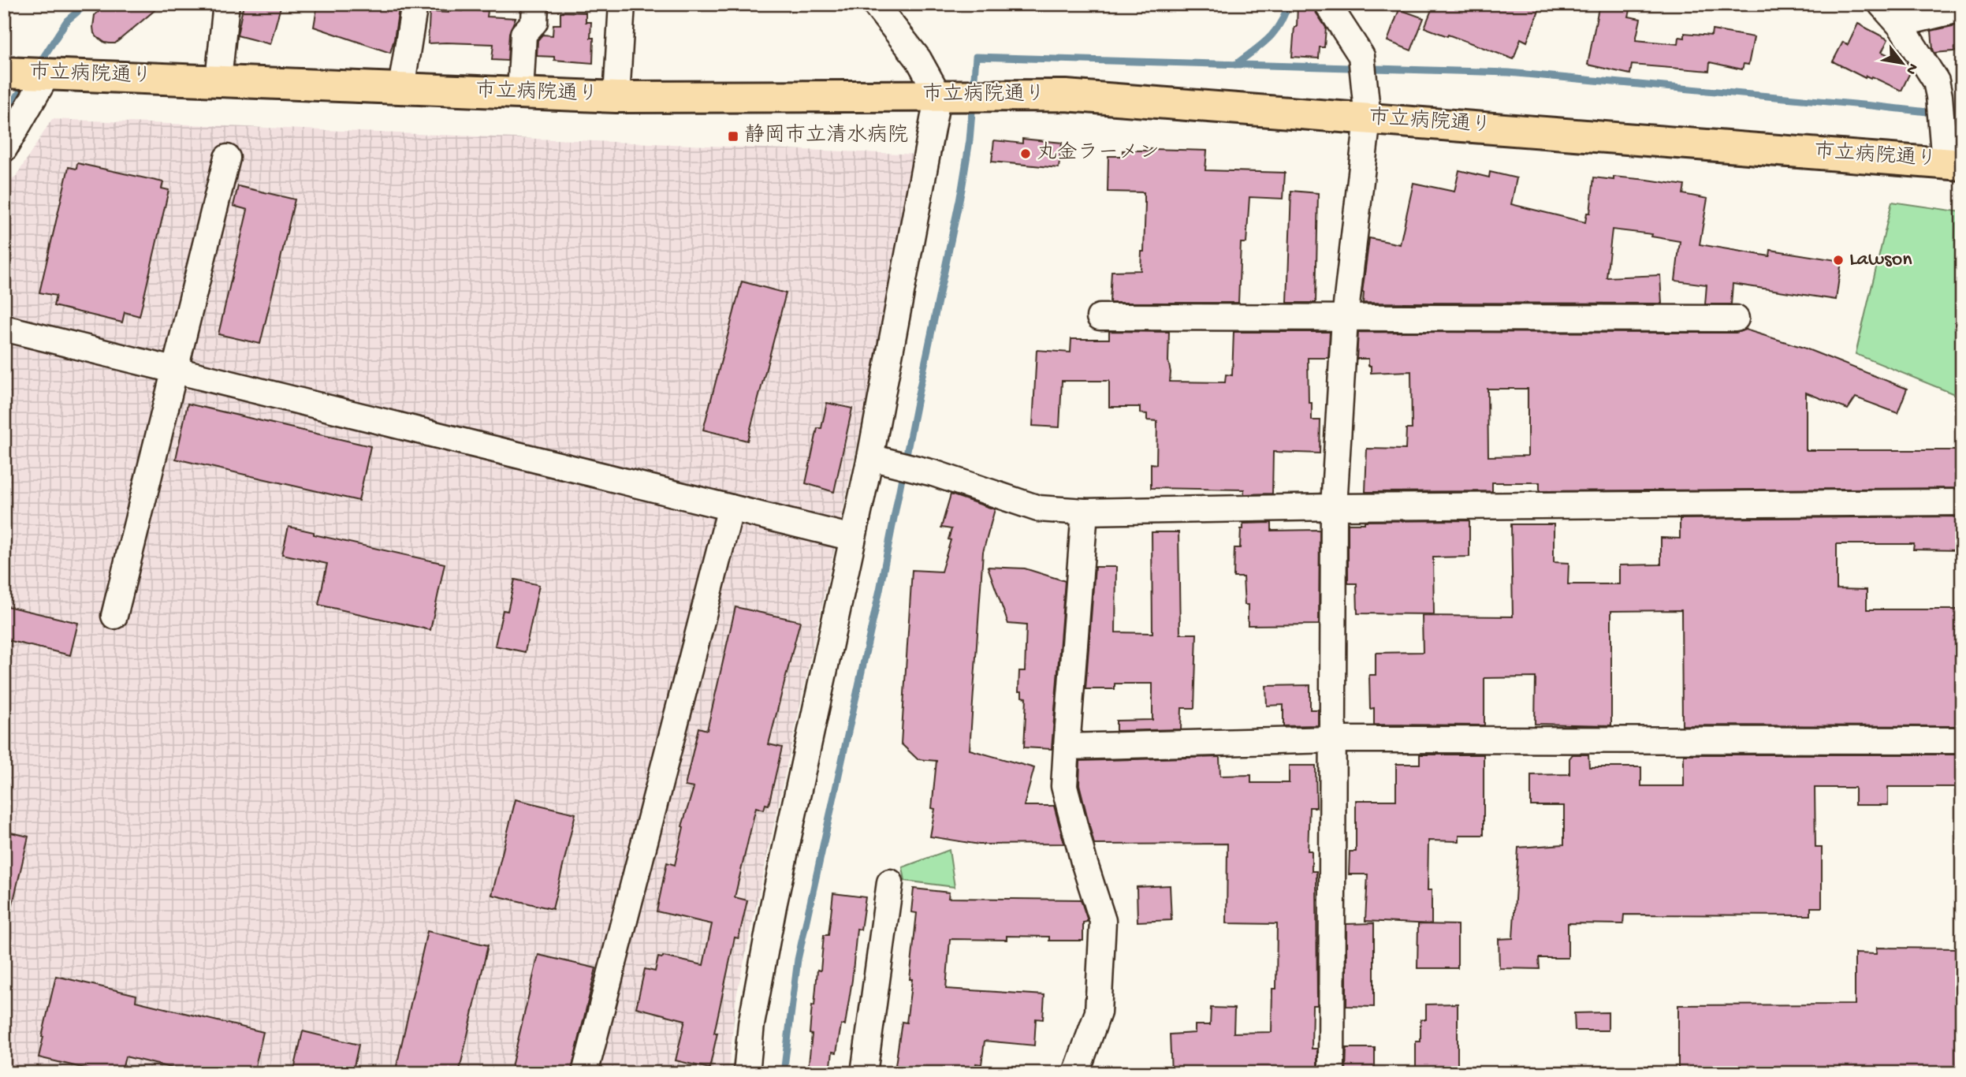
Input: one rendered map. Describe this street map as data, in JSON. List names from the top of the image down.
{
  "streets": {
    "main road": ["市立病院通り"]
  },
  "places": {
    "transit": ["静岡市立清水病院"],
    "other": ["丸金ラーメン", "Lawson"]
  },
  "north": "bottom right"
}
